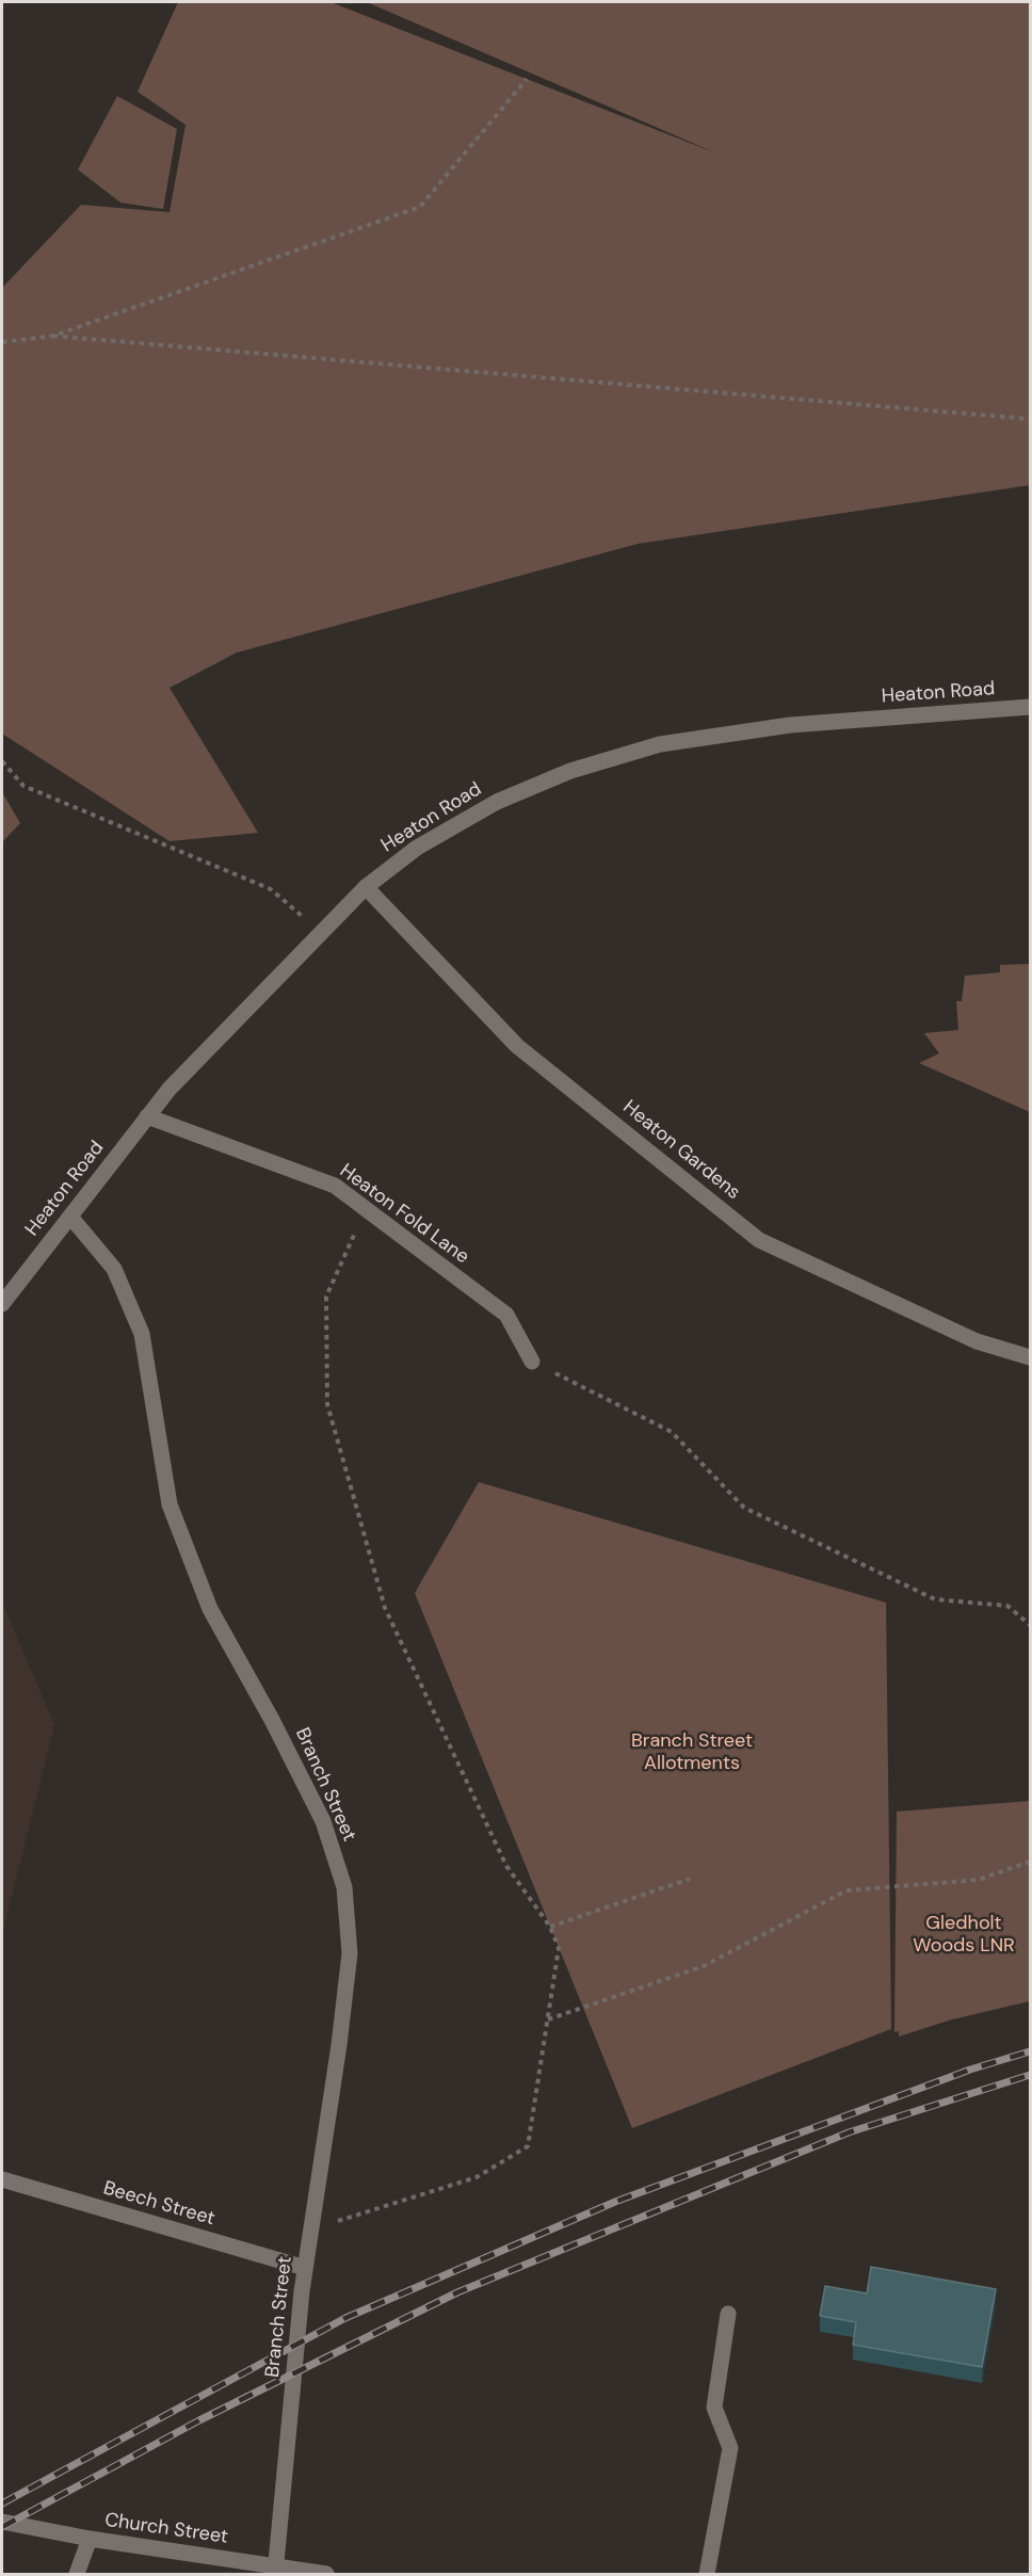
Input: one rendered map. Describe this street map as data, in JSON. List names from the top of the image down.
{
  "streets": {
    "street": [
      "Heaton Road",
      "Heaton Gardens",
      "Heaton Fold Lane",
      "Branch Street",
      "Beech Street",
      "Church Street"
    ]
  },
  "crossings": [
    ["Heaton Road", "Heaton Gardens"],
    ["Heaton Road", "Heaton Fold Lane"],
    ["Heaton Road", "Branch Street"],
    ["Branch Street", "Beech Street"],
    ["Branch Street", "Church Street"]
  ],
  "parks": ["Branch Street Allotments", "Gledholt Woods LNR"]
}
